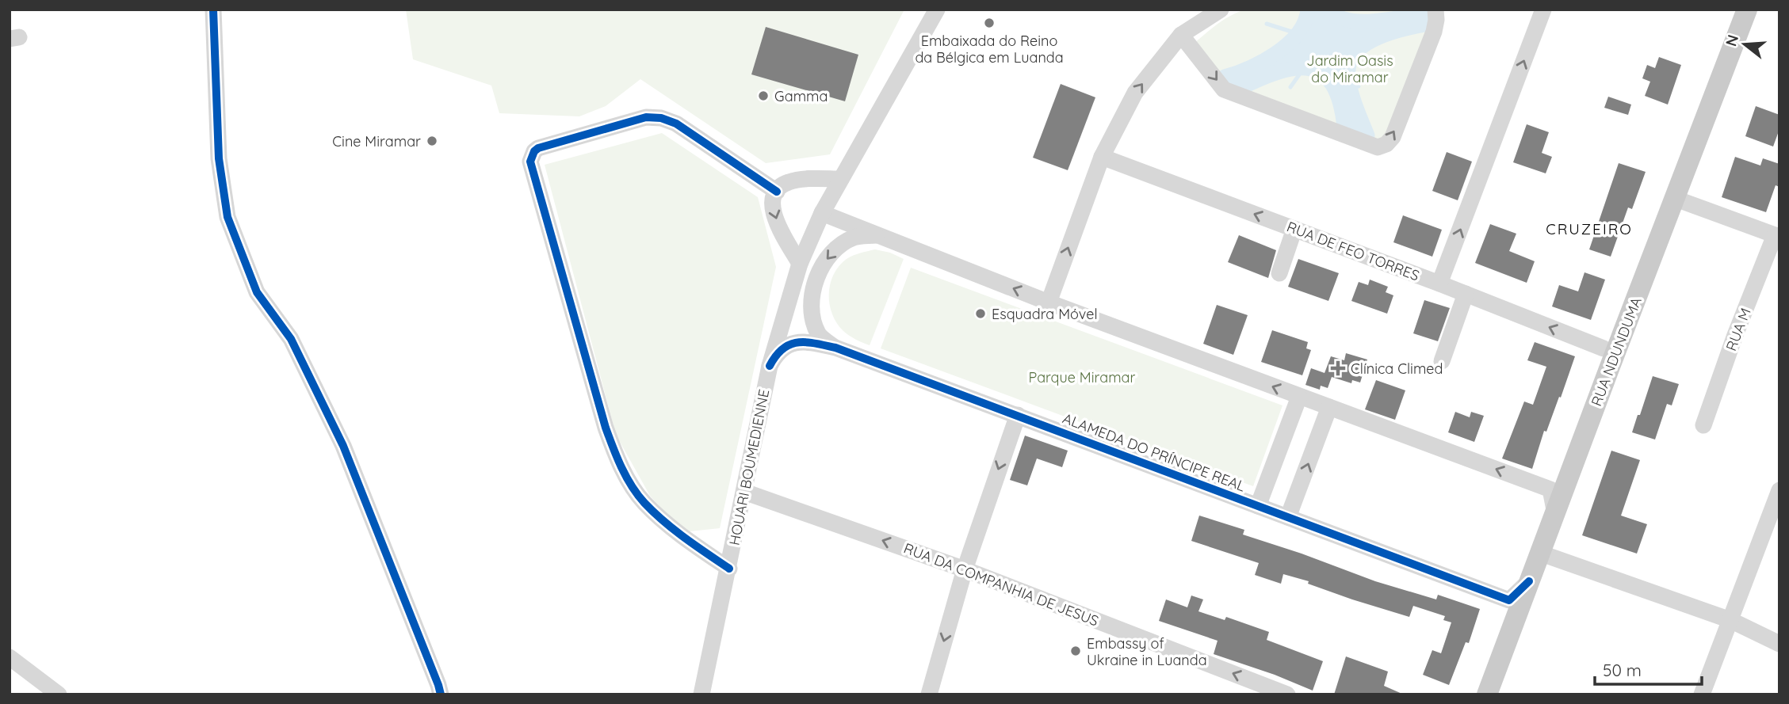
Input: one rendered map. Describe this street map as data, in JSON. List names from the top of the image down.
{
  "streets": {
    "main road": ["RUA NDUNDUMA"],
    "street": [
      "RUA DE FEO TORRES",
      "RUA M",
      "ALAMEDA DO PRÍNCIPE REAL",
      "HOUARI BOUMEDIENNE",
      "RUA DA COMPANHIA DE JESUS"
    ]
  },
  "crossings": [
    ["RUA DE FEO TORRES", "RUA NDUNDUMA"],
    ["RUA NDUNDUMA", "ALAMEDA DO PRÍNCIPE REAL"],
    ["ALAMEDA DO PRÍNCIPE REAL", "HOUARI BOUMEDIENNE"],
    ["HOUARI BOUMEDIENNE", "RUA DA COMPANHIA DE JESUS"]
  ],
  "one_way": ["RUA DE FEO TORRES", "RUA DA COMPANHIA DE JESUS"],
  "districts": ["CRUZEIRO"],
  "parks": ["Jardim Oasis do Miramar", "Parque Miramar"],
  "places": {
    "other": [
      "Embaixada do Reino da Bélgica em Luanda",
      "Gamma",
      "Cine Miramar",
      "Esquadra Móvel",
      "Embassy of Ukraine in Luanda"
    ],
    "health": ["Clínica Climed"]
  },
  "scale_bar": "50 m",
  "north": "left"
}
